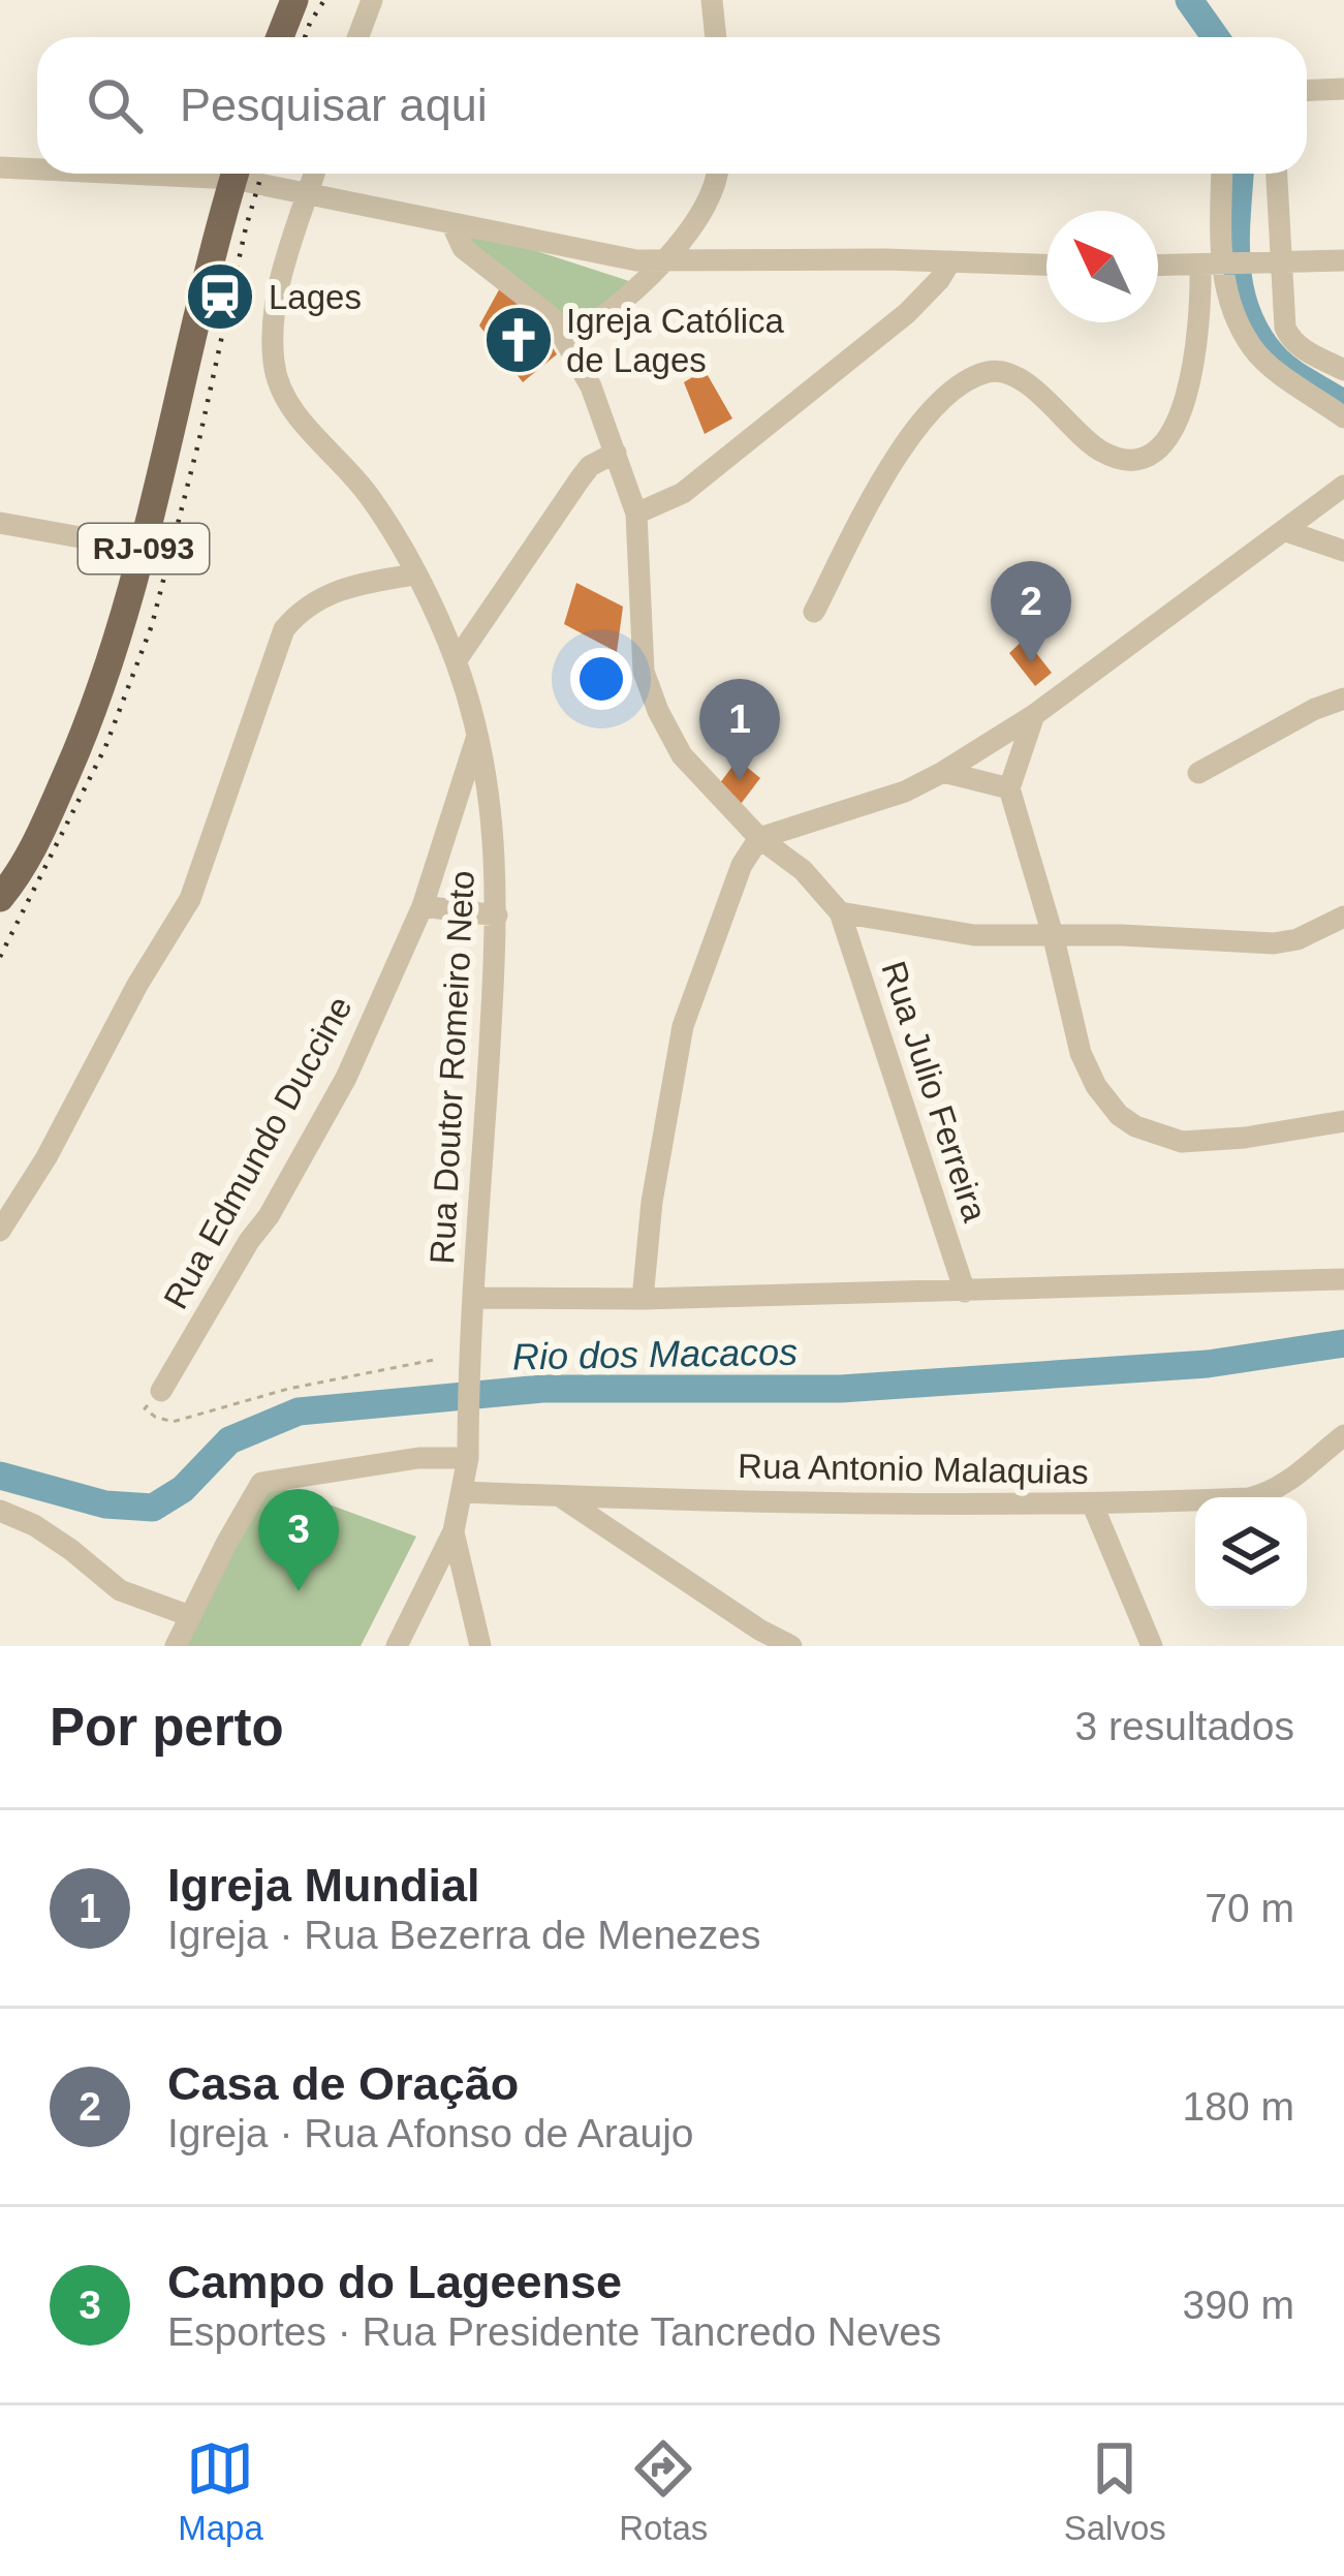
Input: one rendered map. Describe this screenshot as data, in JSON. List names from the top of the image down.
{
  "streets": {
    "main road": ["RJ-093"],
    "street": [
      "Rua Doutor Romeiro Neto",
      "Rua Julio Ferreira",
      "Rua Edmundo Duccine",
      "Rua Antonio Malaquias"
    ]
  },
  "crossings": [
    ["Rua Doutor Romeiro Neto", "Rua Edmundo Duccine"],
    ["Rua Doutor Romeiro Neto", "Rua Antonio Malaquias"]
  ],
  "water": ["Rio dos Macacos"],
  "places": {
    "station": ["Lages"],
    "church": ["Igreja Católica de Lages"]
  },
  "north": "top left",
  "page": {
    "search": "Pesquisar aqui",
    "pins": ["2", "1", "3"],
    "heading": ["Por perto", "3 resultados"],
    "list": [
      {
        "mark": "1",
        "name": "Igreja Mundial",
        "note": "Igreja · Rua Bezerra de Menezes",
        "value": "70 m"
      },
      {
        "mark": "2",
        "name": "Casa de Oração",
        "note": "Igreja · Rua Afonso de Araujo",
        "value": "180 m"
      },
      {
        "mark": "3",
        "name": "Campo do Lageense",
        "note": "Esportes · Rua Presidente Tancredo Neves",
        "value": "390 m"
      }
    ],
    "nav": ["Mapa", "Rotas", "Salvos"]
  }
}
